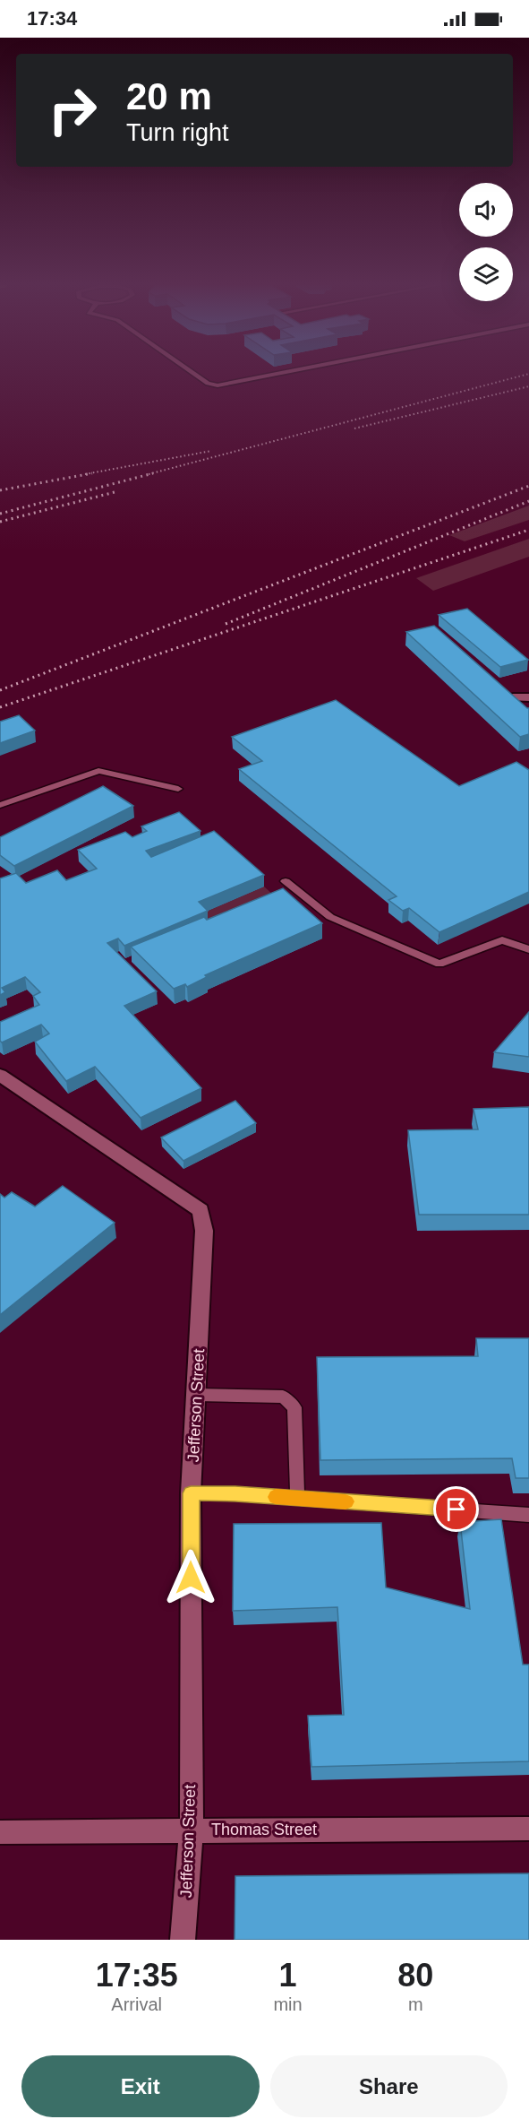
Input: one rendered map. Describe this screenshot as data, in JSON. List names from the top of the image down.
{
  "streets": {
    "street": ["Jefferson Street", "Thomas Street"]
  },
  "crossings": [
    ["Jefferson Street", "Thomas Street"]
  ],
  "page": {
    "status": "17:34",
    "turn": ["20 m", "Turn right"],
    "eta": [
      "17:35",
      "Arrival",
      "1",
      "min",
      "80",
      "m"
    ],
    "buttons": ["Exit", "Share"]
  }
}
